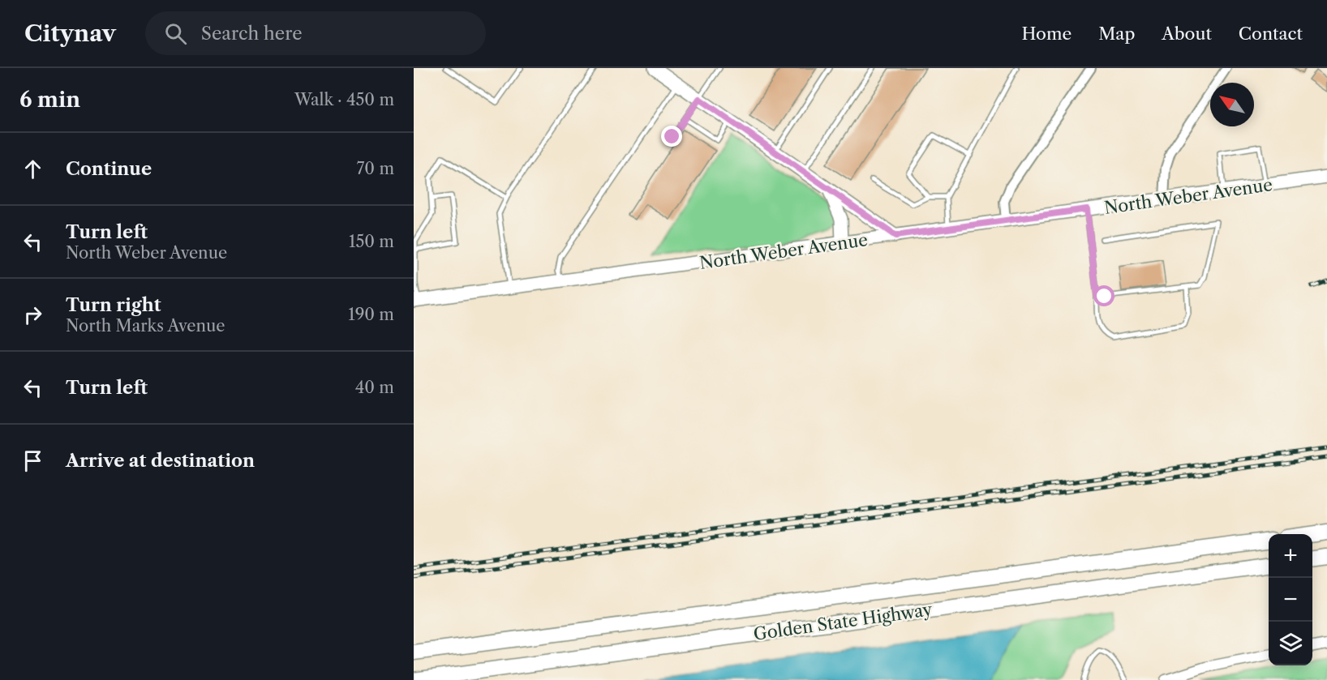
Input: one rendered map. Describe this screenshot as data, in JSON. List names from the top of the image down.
{
  "streets": {
    "highway": ["Golden State Highway"],
    "main road": ["North Weber Avenue"]
  },
  "north": "top left",
  "page": {
    "header": "Citynav",
    "search": "Search here",
    "nav": [
      "Home",
      "Map",
      "About",
      "Contact"
    ],
    "heading": ["6 min", "Walk · 450 m"],
    "list": [
      ["Continue", "70 m"],
      ["Turn left", "North Weber Avenue", "150 m"],
      ["Turn right", "North Marks Avenue", "190 m"],
      ["Turn left", "40 m"],
      "Arrive at destination"
    ],
    "map_buttons": ["+", "−"]
  }
}
